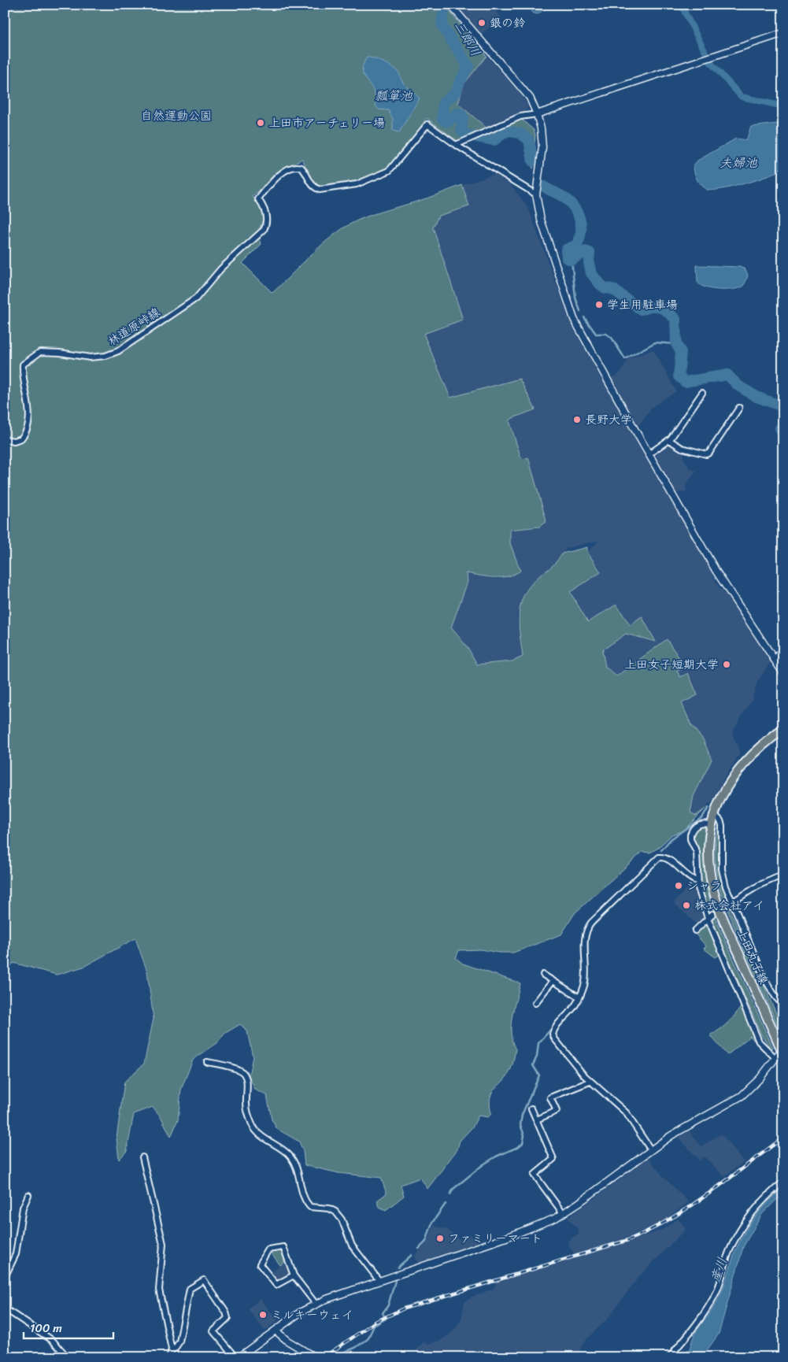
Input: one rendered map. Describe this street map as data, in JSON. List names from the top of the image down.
{
  "streets": {
    "main road": ["上田丸子線"],
    "street": ["林道原峠線"]
  },
  "water": [
    "三郎川",
    "瓢箪池",
    "夫婦池",
    "産川"
  ],
  "parks": ["自然運動公園"],
  "places": [
    "銀の鈴",
    "上田市アーチェリー場",
    "学生用駐車場",
    "長野大学",
    "上田女子短期大学",
    "シャラ",
    "株式会社アイ",
    "ファミリーマート",
    "ミルキーウェイ"
  ],
  "scale_bar": "100 m"
}
